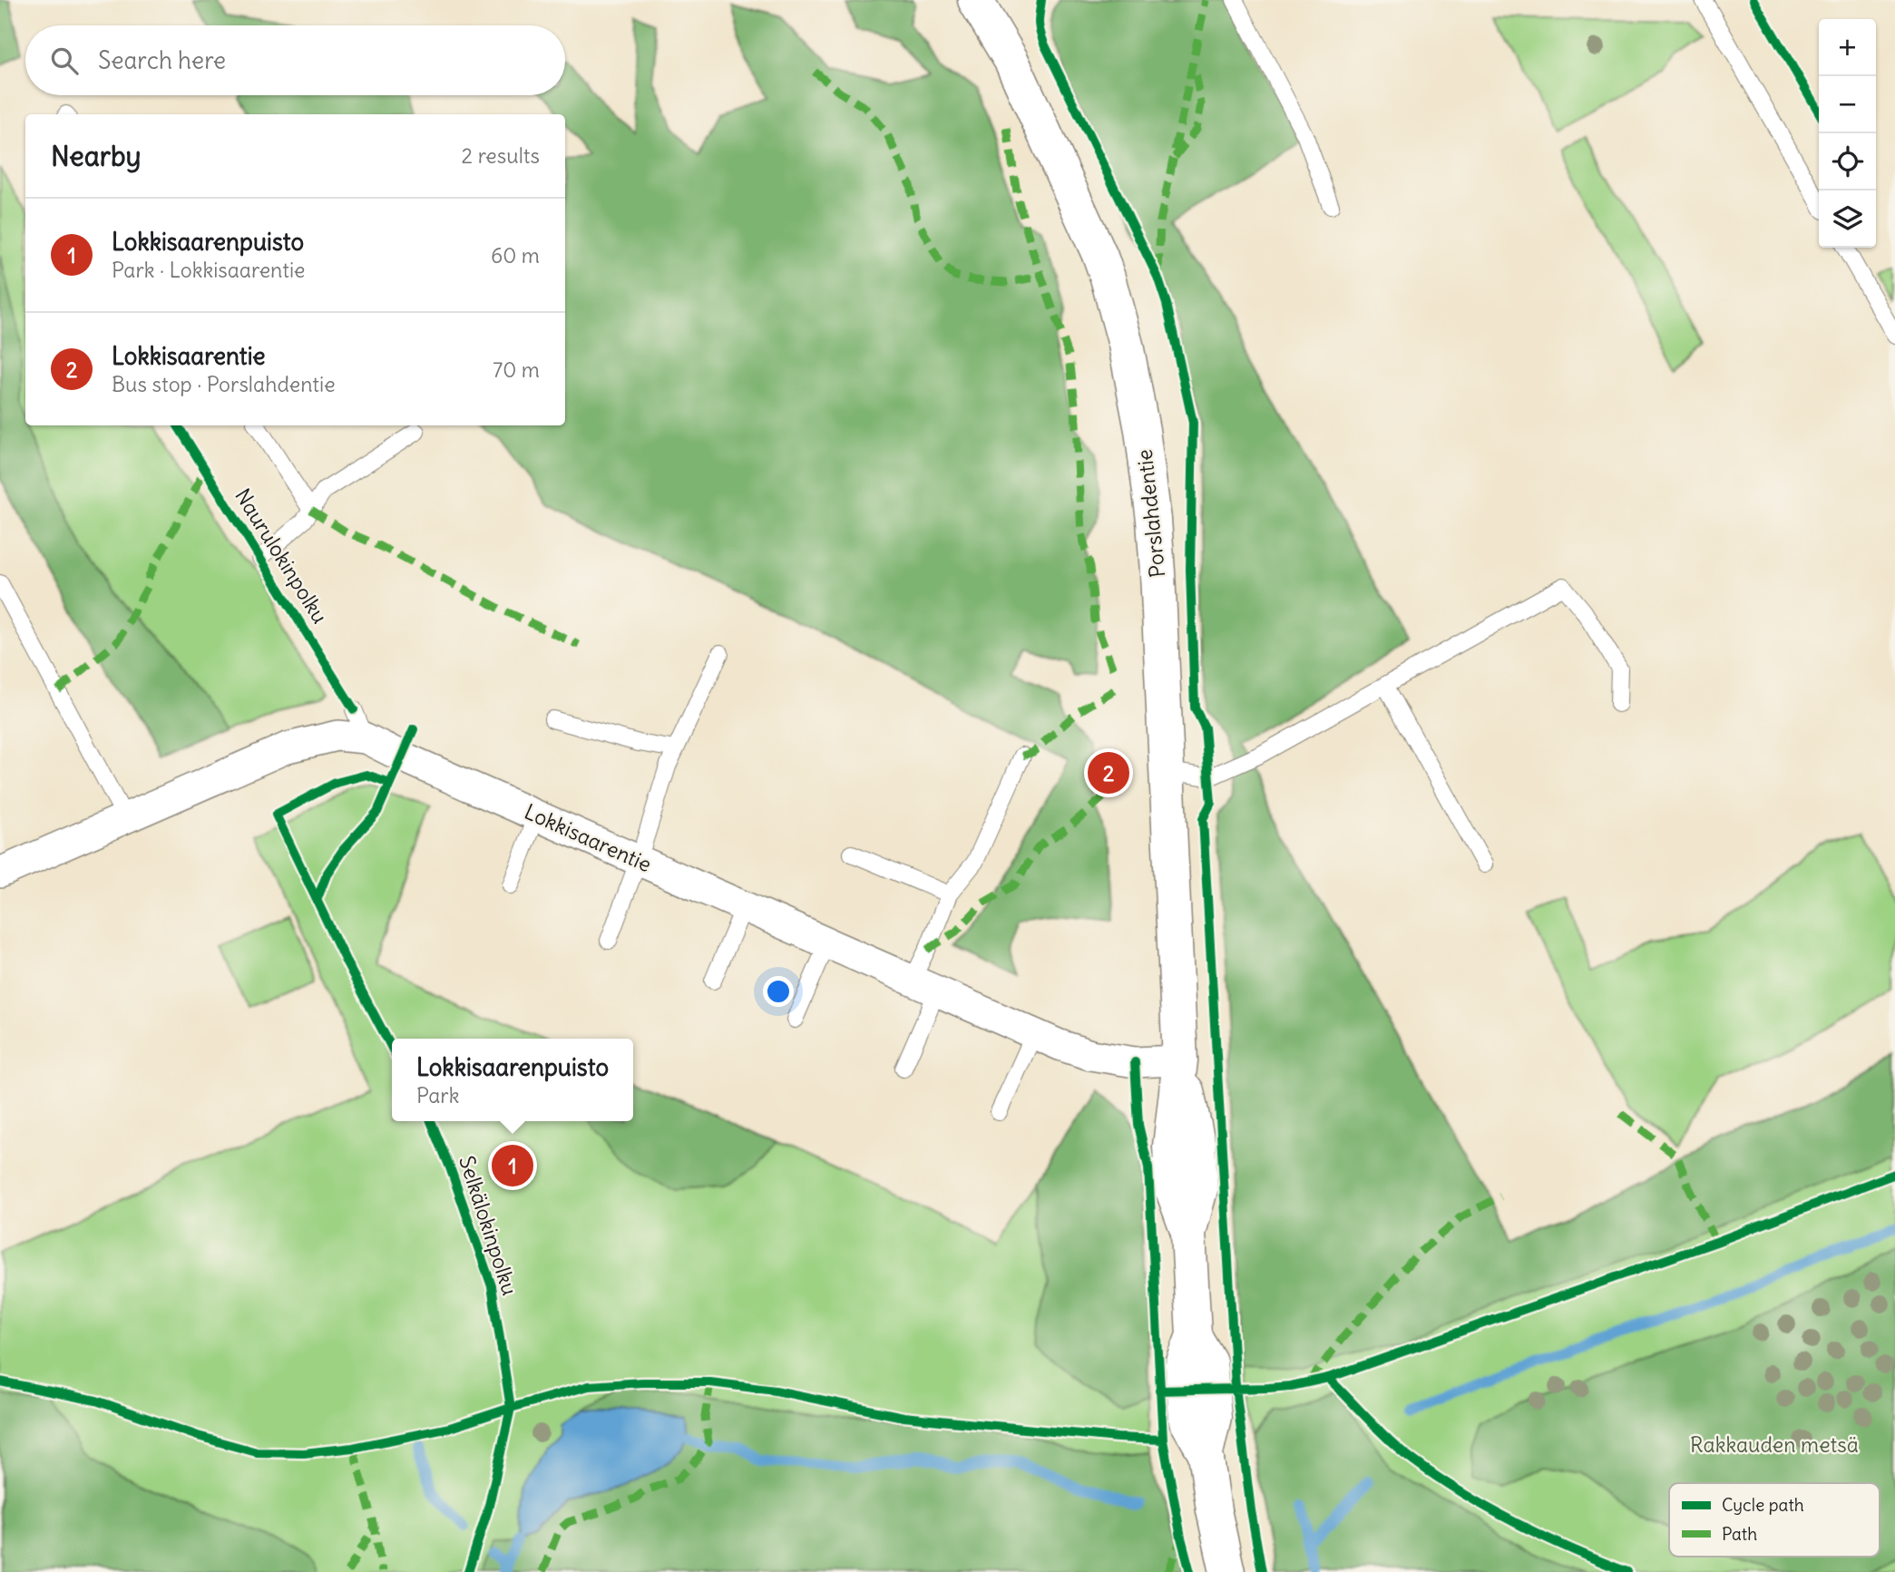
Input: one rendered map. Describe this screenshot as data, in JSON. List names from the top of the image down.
{
  "streets": {
    "street": ["Porslahdentie", "Lokkisaarentie"],
    "cycle path": ["Naurulokinpolku", "Selkälokinpolku"]
  },
  "crossings": [
    ["Porslahdentie", "Lokkisaarentie"]
  ],
  "parks": ["Rakkauden metsä"],
  "legend": ["Cycle path", "Path"],
  "page": {
    "map_buttons": ["+", "−"],
    "search": "Search here",
    "heading": ["Nearby", "2 results"],
    "list": [
      {
        "mark": "1",
        "name": "Lokkisaarenpuisto",
        "note": "Park · Lokkisaarentie",
        "value": "60 m"
      },
      {
        "mark": "2",
        "name": "Lokkisaarentie",
        "note": "Bus stop · Porslahdentie",
        "value": "70 m"
      }
    ],
    "pins": ["2", "1"],
    "popup": ["Lokkisaarenpuisto", "Park"]
  }
}
